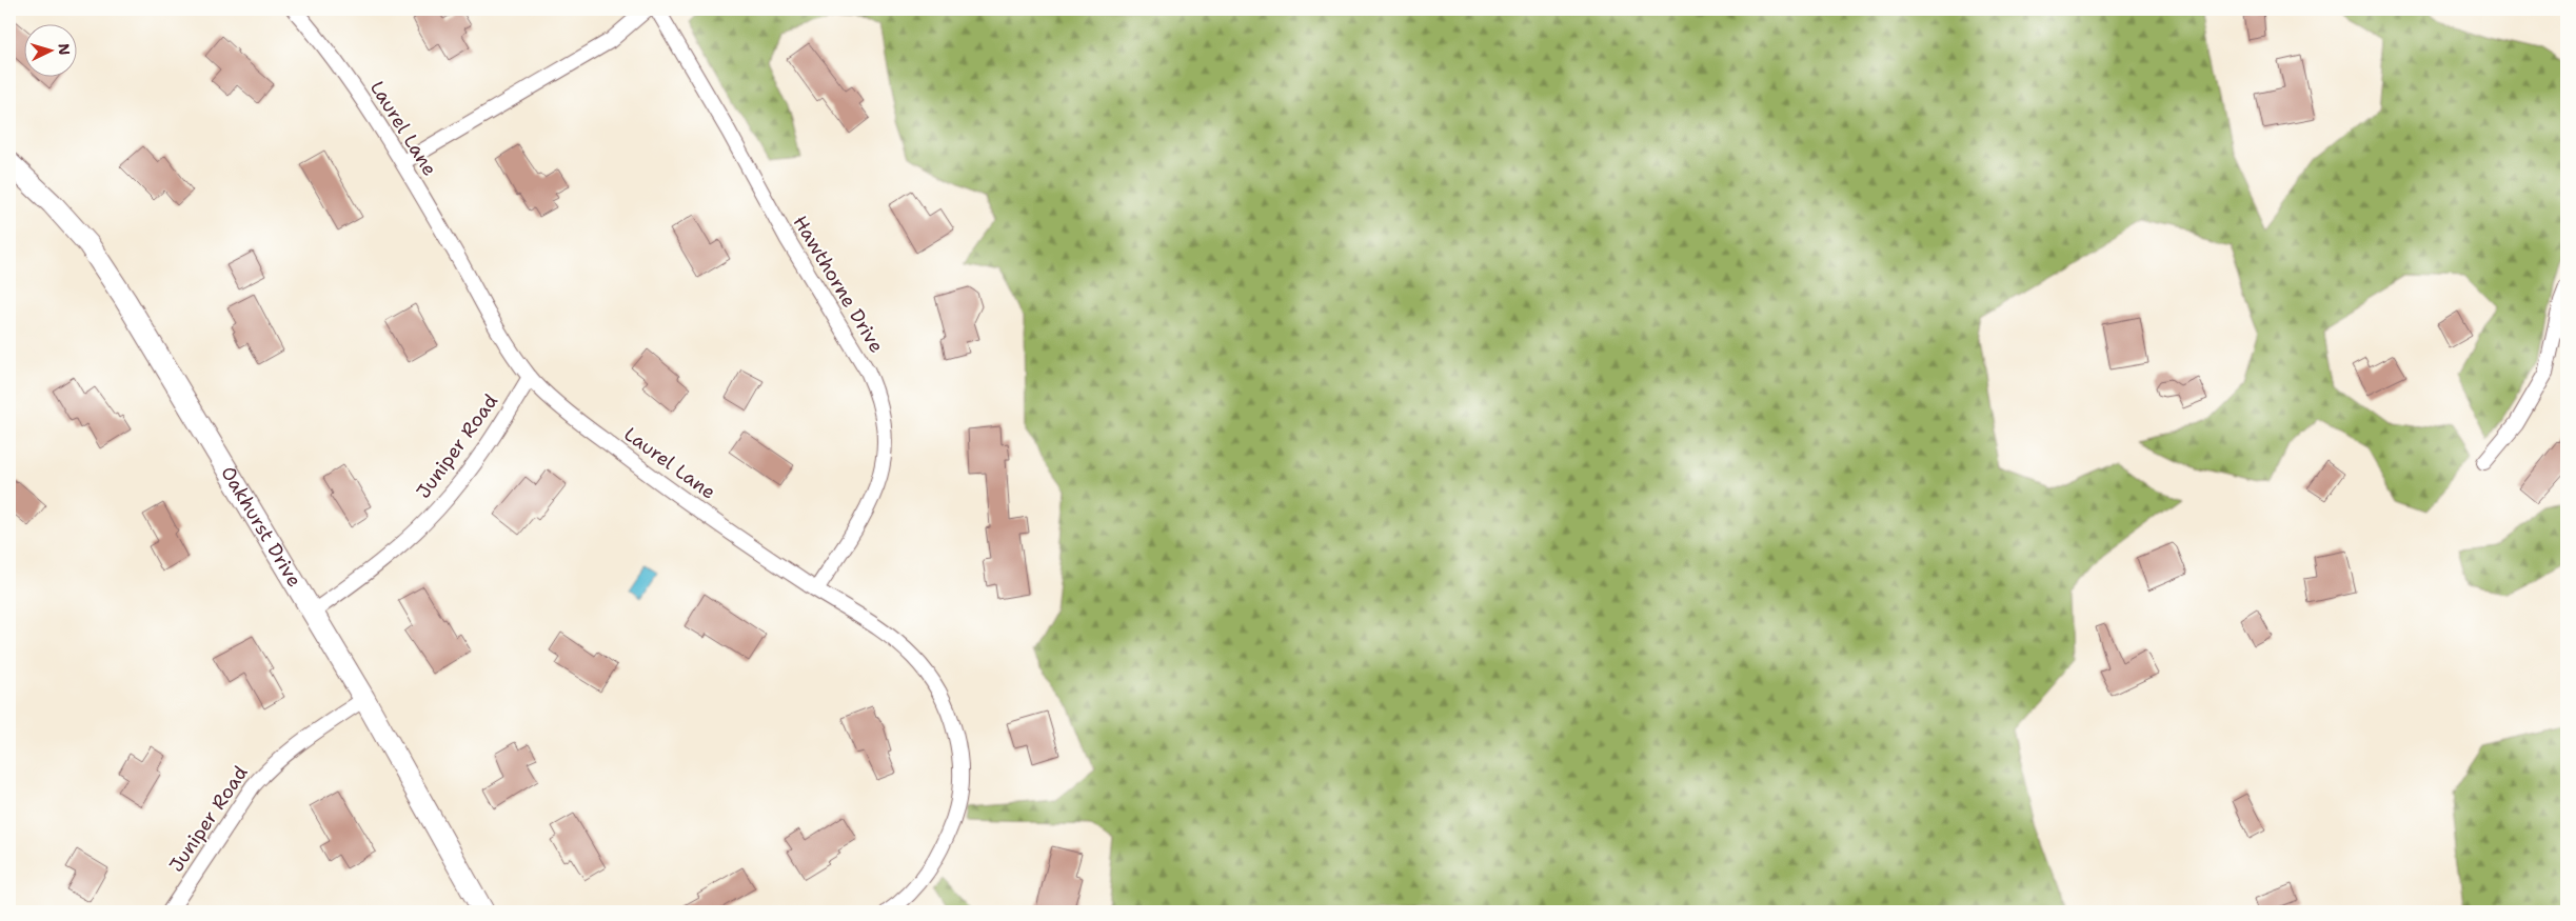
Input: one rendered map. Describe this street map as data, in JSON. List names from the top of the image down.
{
  "streets": {
    "street": [
      "Laurel Lane",
      "Hawthorne Drive",
      "Juniper Road",
      "Oakhurst Drive"
    ]
  },
  "crossings": [
    ["Laurel Lane", "Hawthorne Drive"],
    ["Laurel Lane", "Juniper Road"],
    ["Juniper Road", "Oakhurst Drive"]
  ],
  "north": "right"
}
